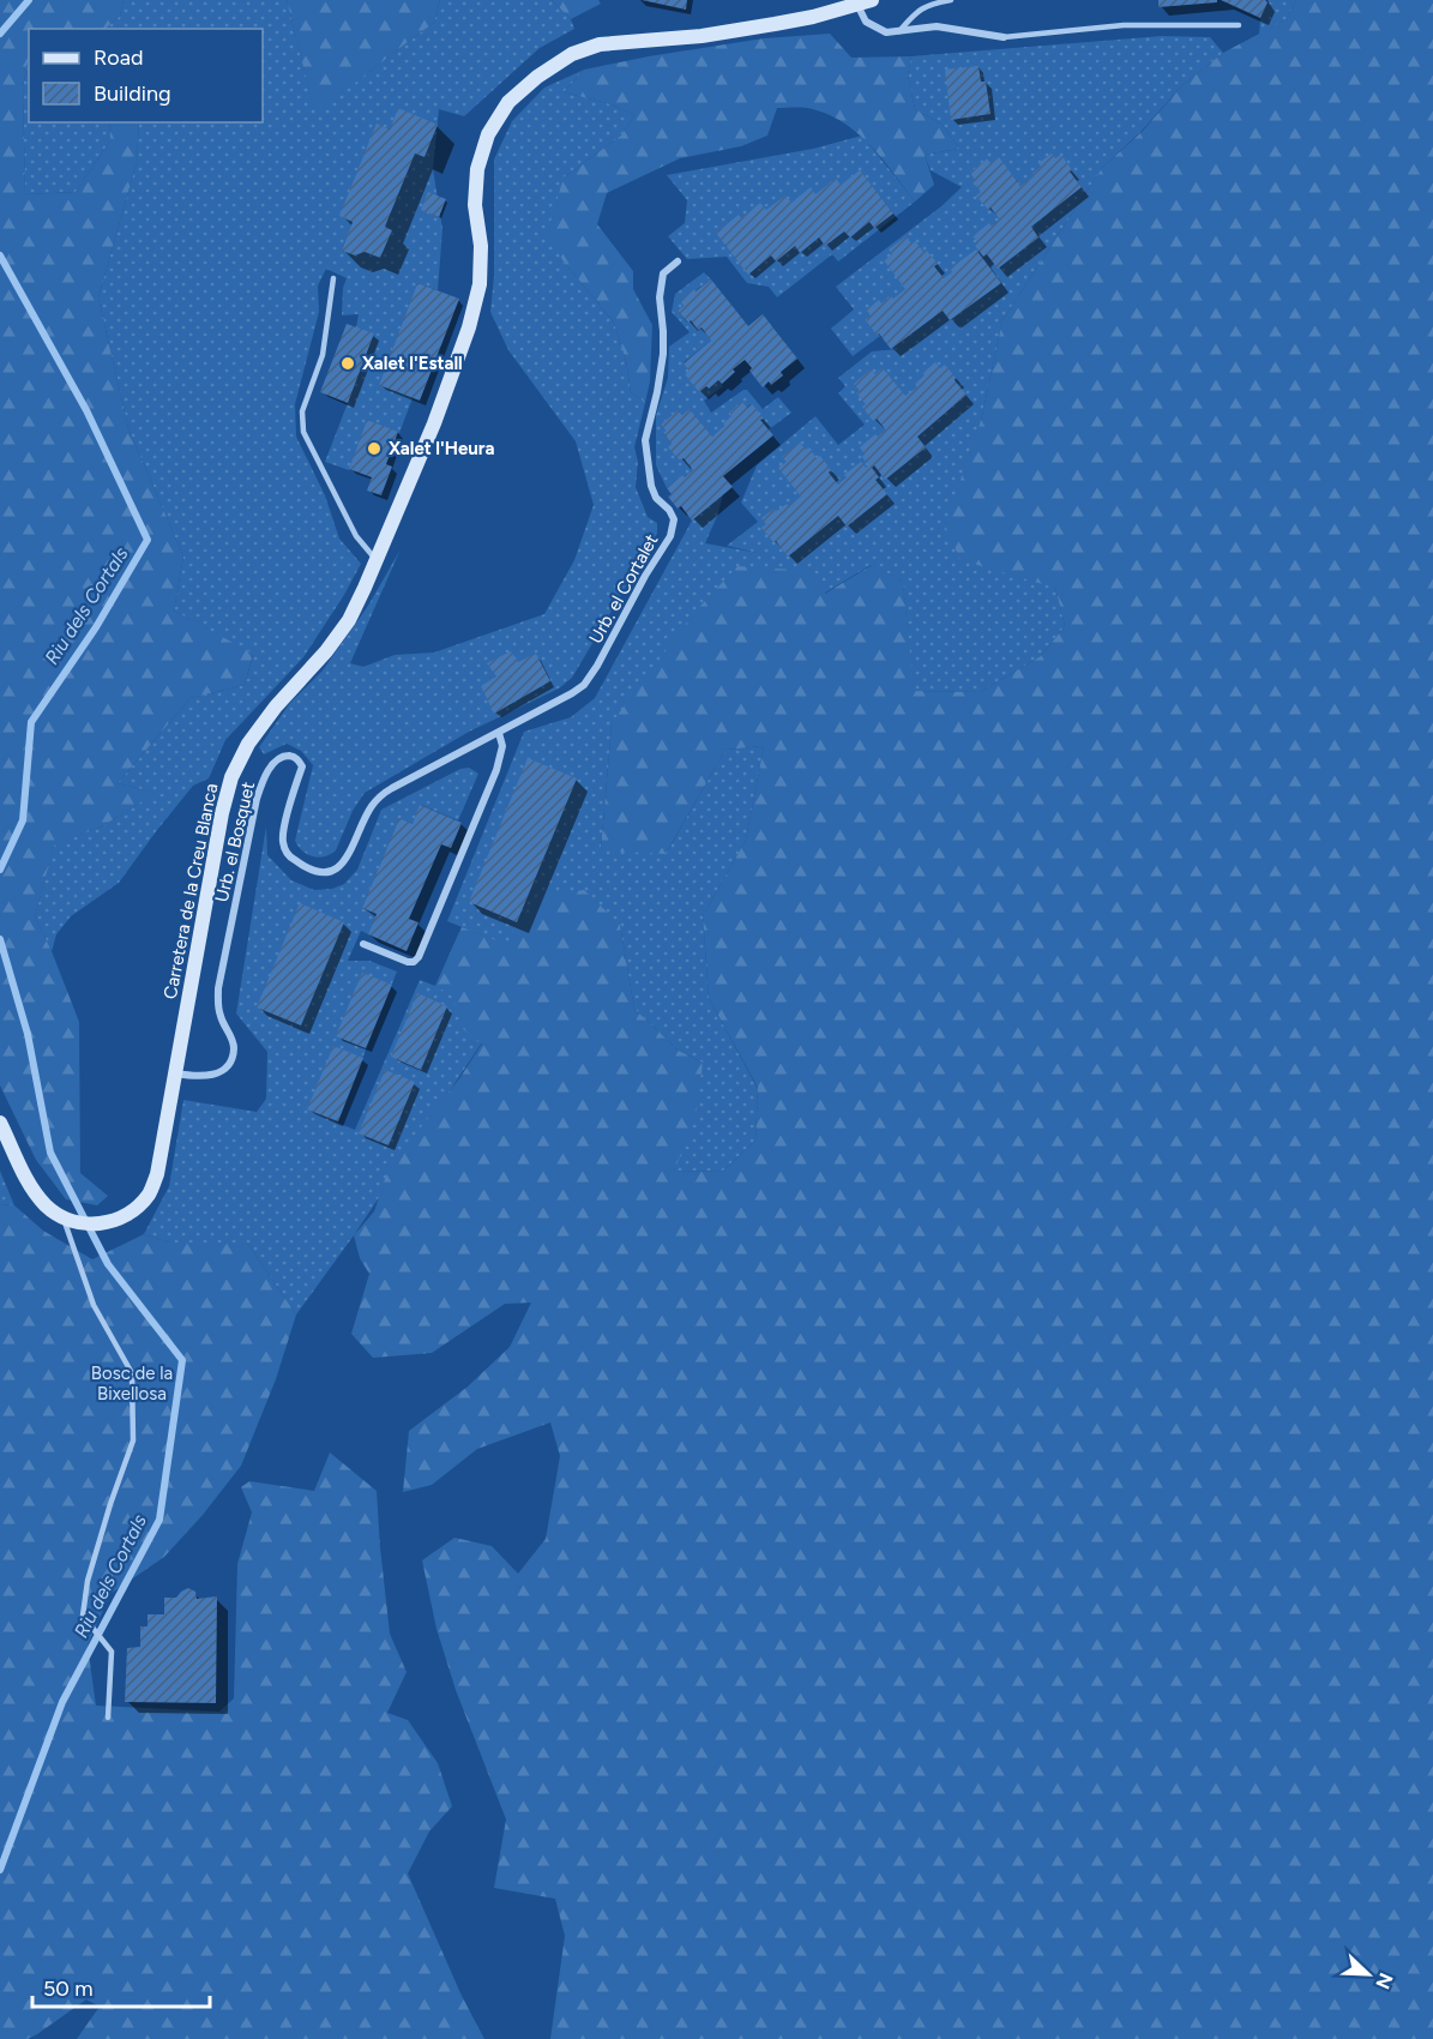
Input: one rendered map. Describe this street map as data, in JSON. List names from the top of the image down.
{
  "streets": {
    "main road": ["Carretera de la Creu Blanca"],
    "street": ["Urb. el Cortalet", "Urb. el Bosquet"]
  },
  "crossings": [
    ["Urb. el Cortalet", "Urb. el Bosquet"],
    ["Urb. el Bosquet", "Carretera de la Creu Blanca"]
  ],
  "water": ["Riu dels Cortals"],
  "parks": ["Bosc de la Bixellosa"],
  "places": ["Xalet l'Estall", "Xalet l'Heura"],
  "legend": ["Road", "Building"],
  "scale_bar": "50 m",
  "north": "bottom right"
}
